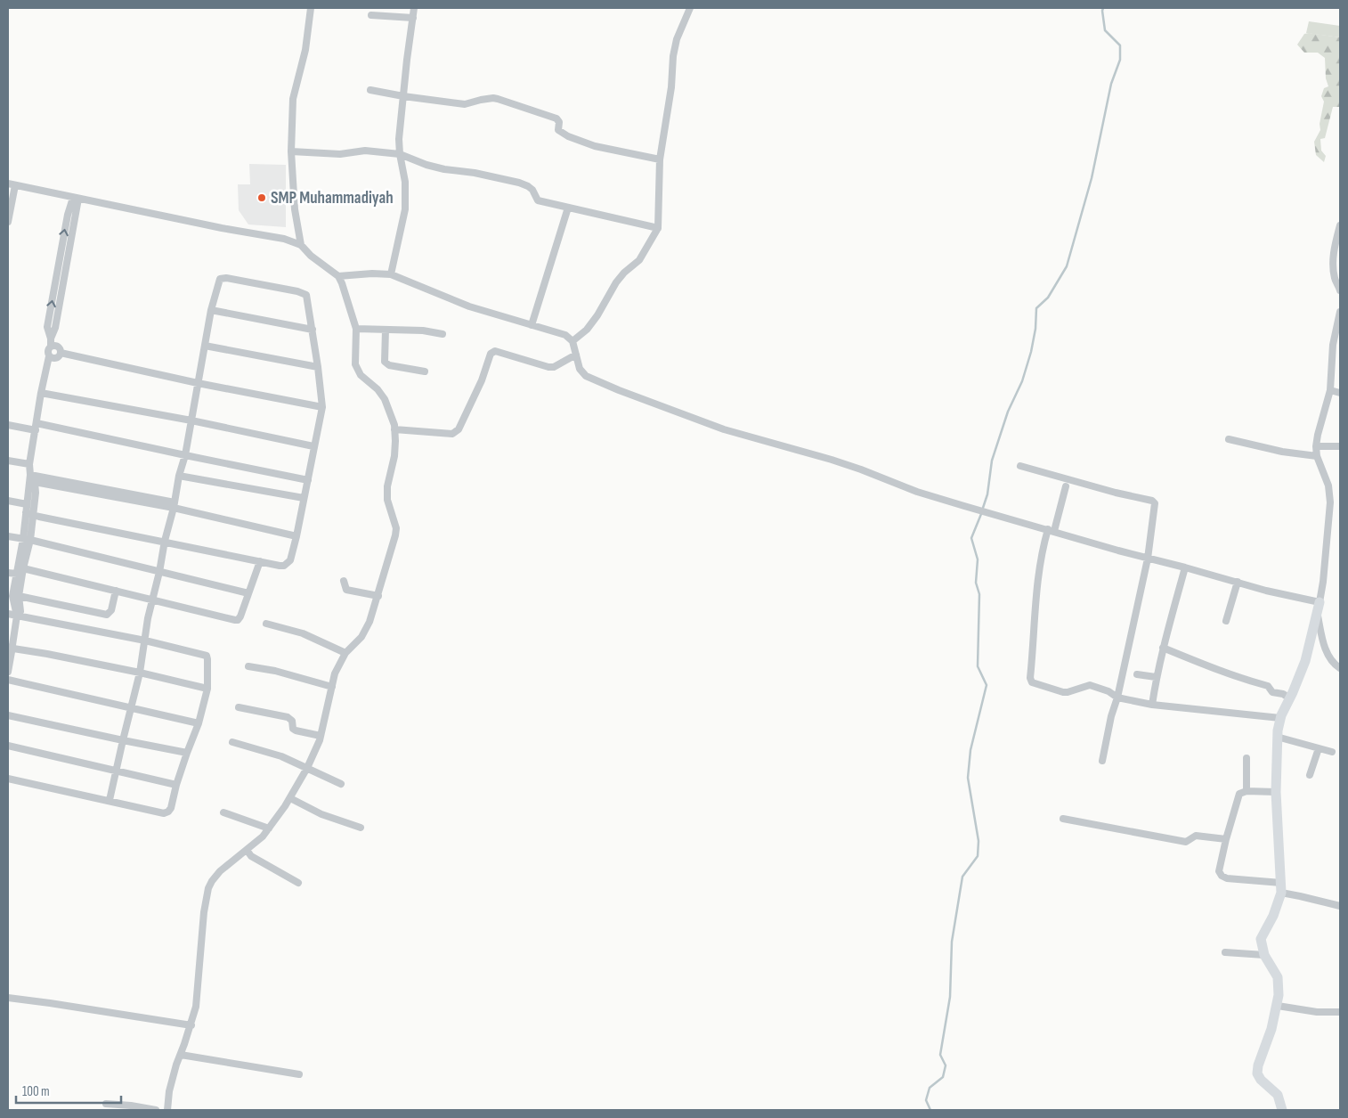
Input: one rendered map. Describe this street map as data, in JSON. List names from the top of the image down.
{
  "places": ["SMP Muhammadiyah"],
  "scale_bar": "100 m"
}
